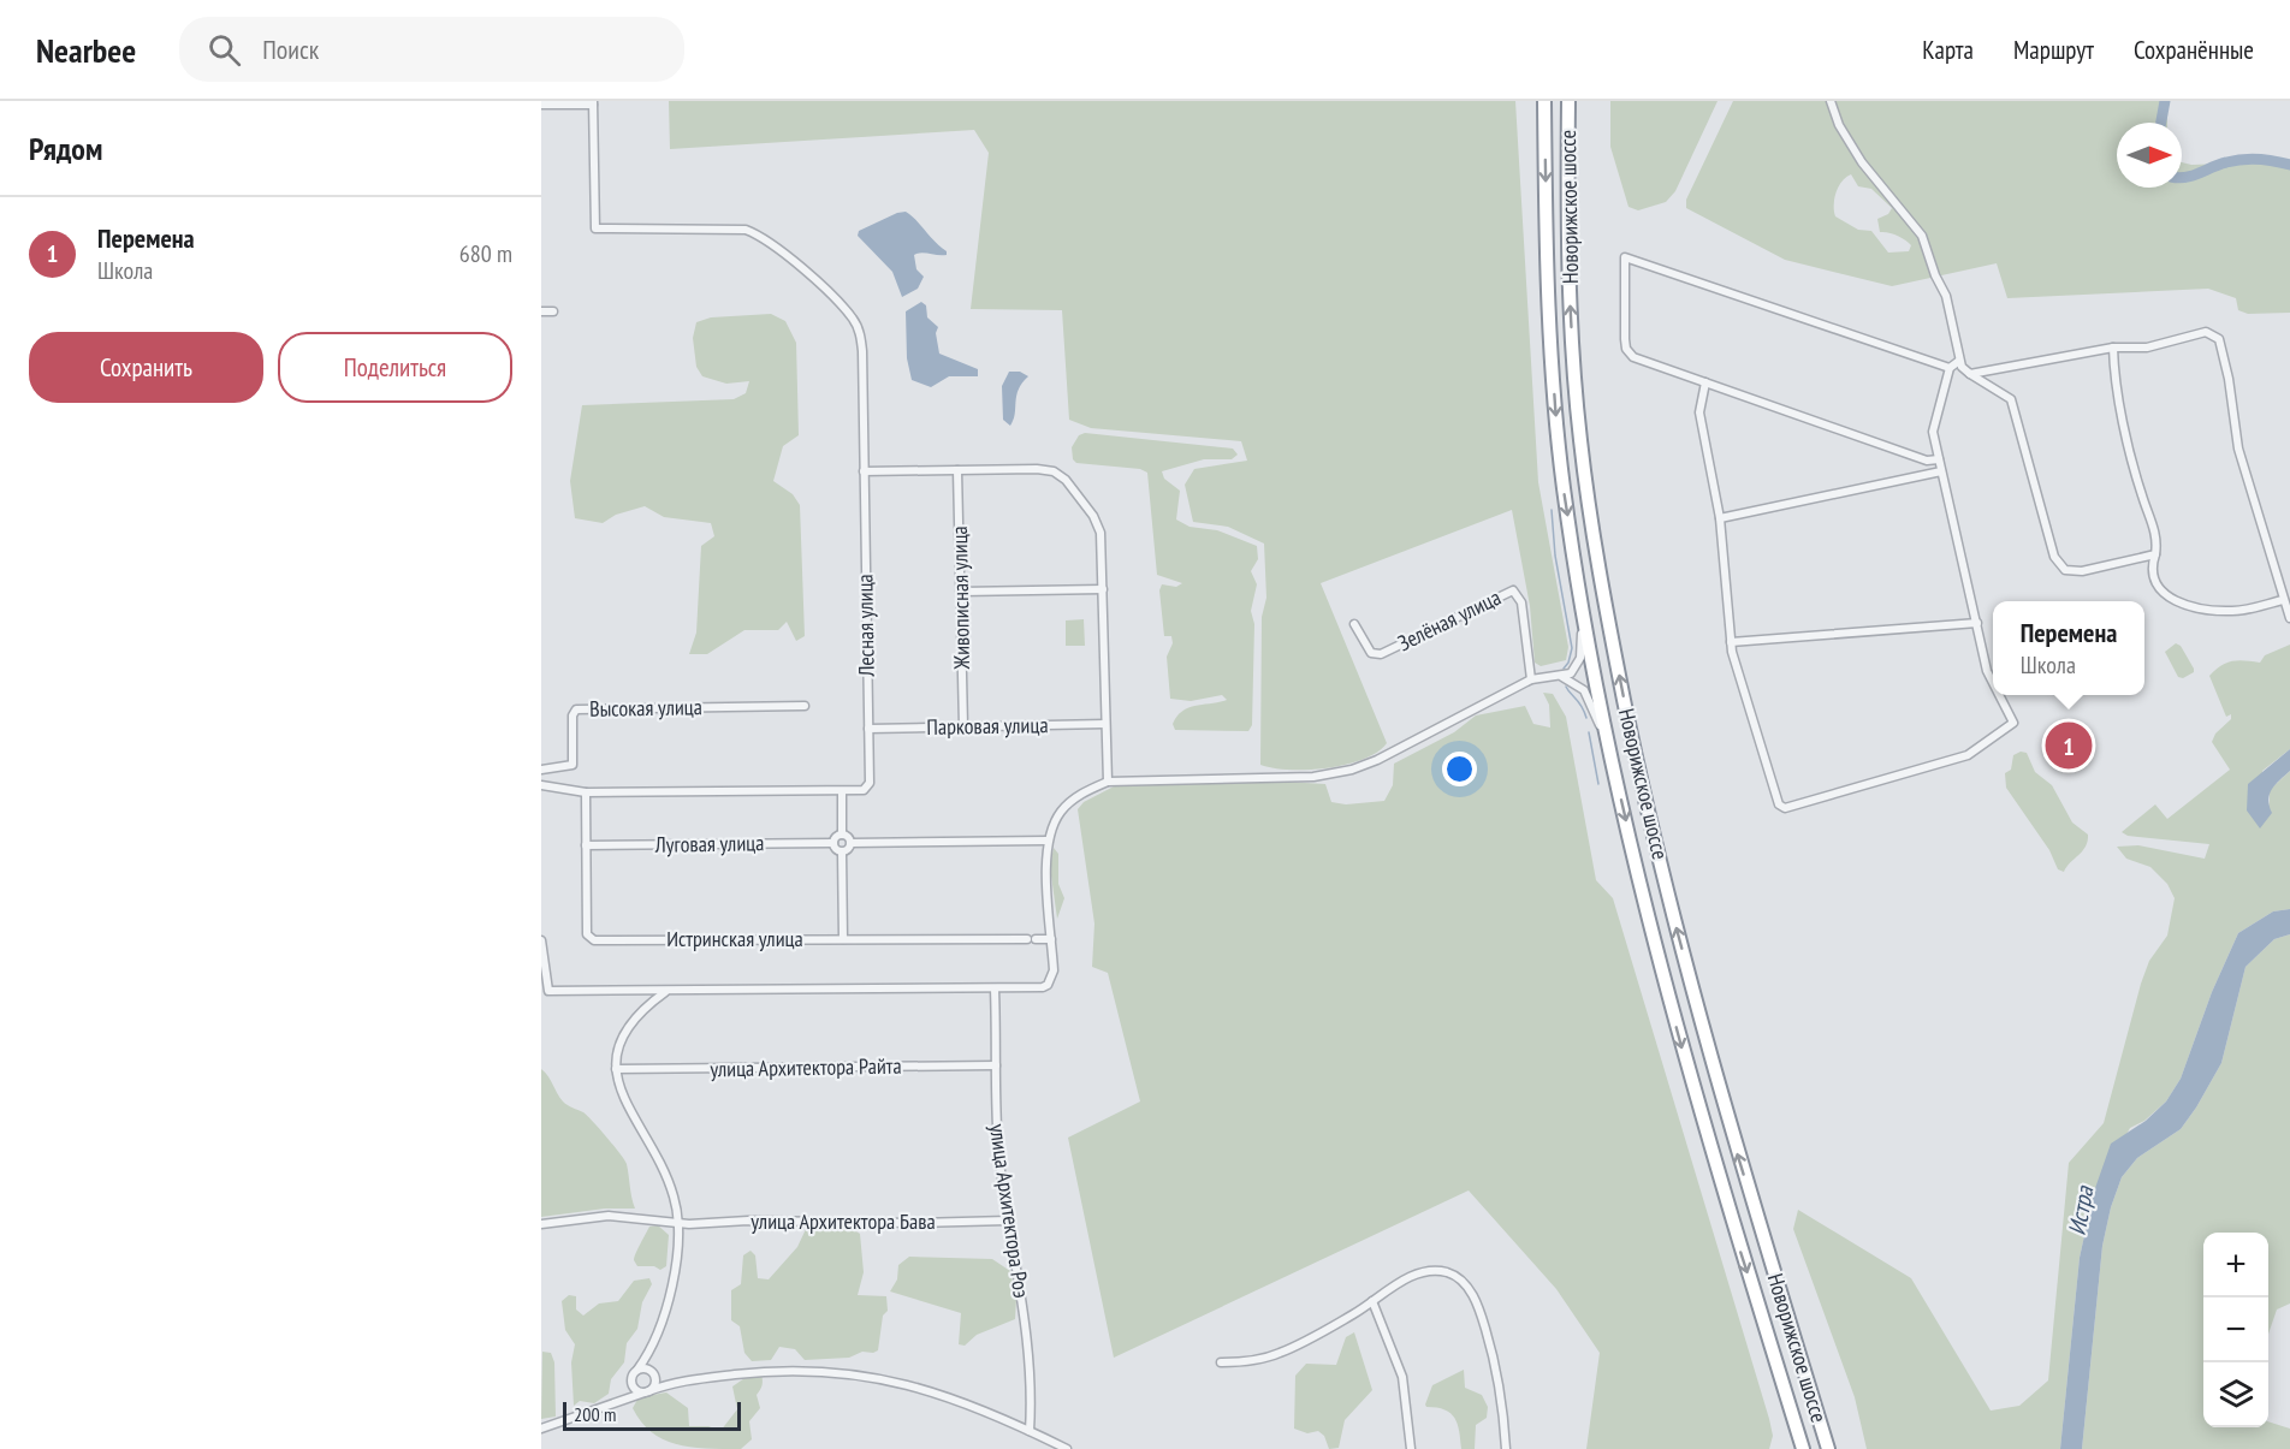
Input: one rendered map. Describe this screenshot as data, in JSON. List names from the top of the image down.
{
  "streets": {
    "highway": ["Новорижское шоссе"],
    "street": [
      "Живописная улица",
      "Зелёная улица",
      "Лесная улица",
      "Высокая улица",
      "Парковая улица",
      "Луговая улица",
      "Истринская улица",
      "улица Архитектора Райта",
      "улица Архитектора Роэ",
      "улица Архитектора Бава"
    ]
  },
  "crossings": [
    ["Живописная улица", "Парковая улица"],
    ["Лесная улица", "Парковая улица"],
    ["Луговая улица", "Истринская улица"],
    ["улица Архитектора Райта", "улица Архитектора Роэ"],
    ["улица Архитектора Роэ", "улица Архитектора Бава"]
  ],
  "water": ["Истра"],
  "scale_bar": "200 m",
  "north": "right",
  "page": {
    "header": "Nearbee",
    "search": "Поиск",
    "nav": ["Карта", "Маршрут", "Сохранённые"],
    "heading": "Рядом",
    "list": [
      {
        "mark": "1",
        "name": "Перемена",
        "note": "Школа",
        "value": "680 m"
      }
    ],
    "buttons": ["Сохранить", "Поделиться"],
    "popup": ["Перемена", "Школа"],
    "pins": "1",
    "map_buttons": ["+", "−"],
    "scale": "200 m"
  }
}
